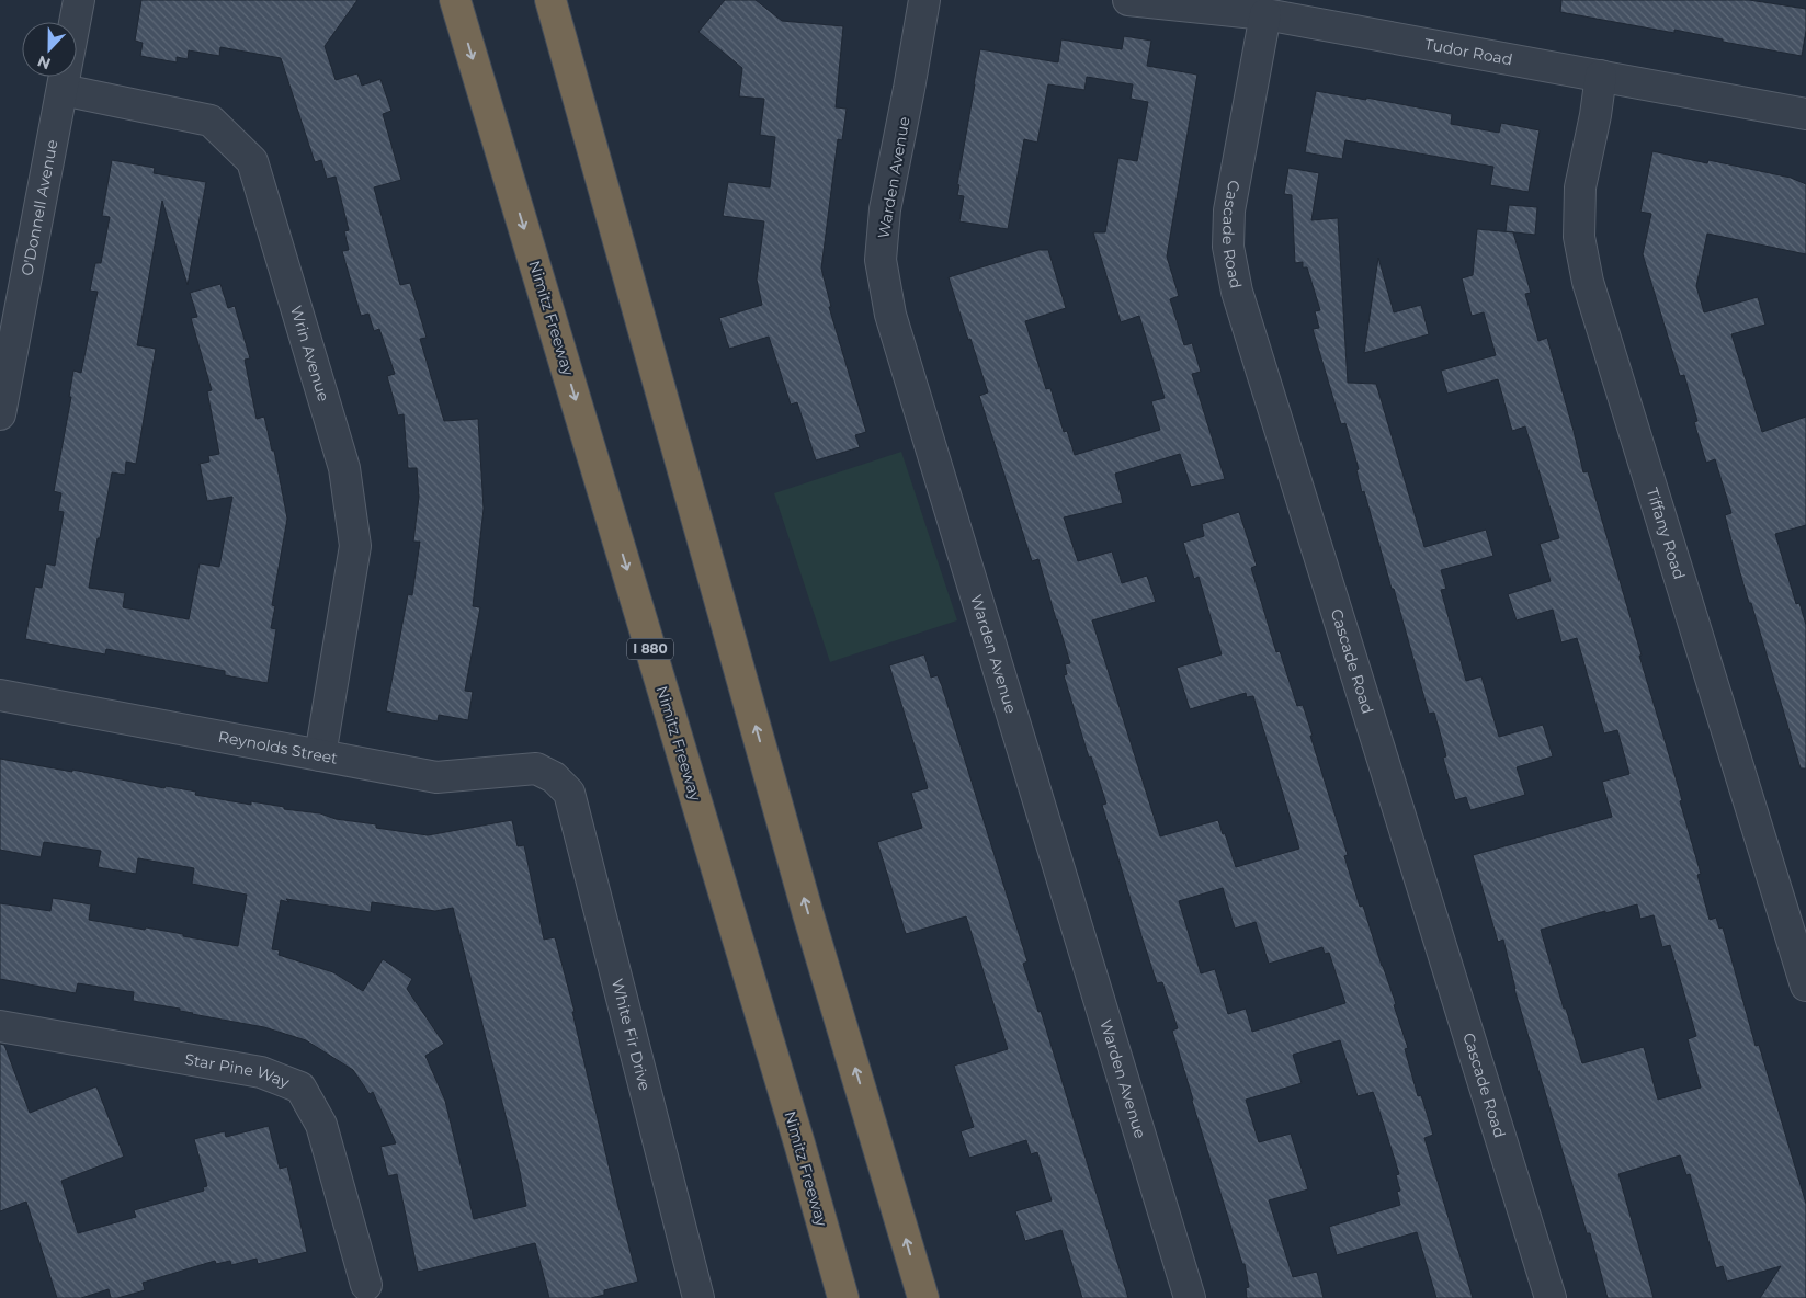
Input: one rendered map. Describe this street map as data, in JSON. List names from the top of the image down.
{
  "streets": {
    "highway": ["Nimitz Freeway", "I 880"],
    "street": [
      "Tudor Road",
      "Warden Avenue",
      "O'Donnell Avenue",
      "Cascade Road",
      "Wrin Avenue",
      "Tiffany Road",
      "Reynolds Street",
      "White Fir Drive",
      "Star Pine Way"
    ]
  },
  "crossings": [
    ["Tudor Road", "Cascade Road"],
    ["Tudor Road", "Tiffany Road"],
    ["O'Donnell Avenue", "Wrin Avenue"],
    ["Wrin Avenue", "Reynolds Street"],
    ["Reynolds Street", "White Fir Drive"]
  ],
  "north": "bottom"
}
